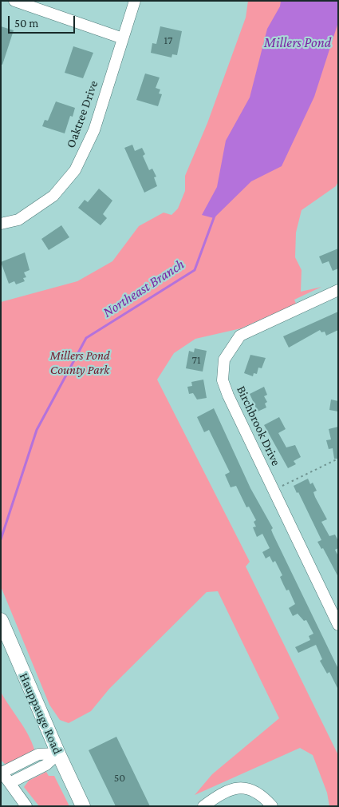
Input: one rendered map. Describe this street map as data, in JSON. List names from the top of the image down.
{
  "streets": {
    "main road": ["Hauppauge Road"],
    "street": ["Oaktree Drive", "Birchbrook Drive"]
  },
  "water": ["Millers Pond", "Northeast Branch"],
  "parks": ["Millers Pond County Park"],
  "house_numbers": ["17", "71", "50"],
  "scale_bar": "50 m"
}
